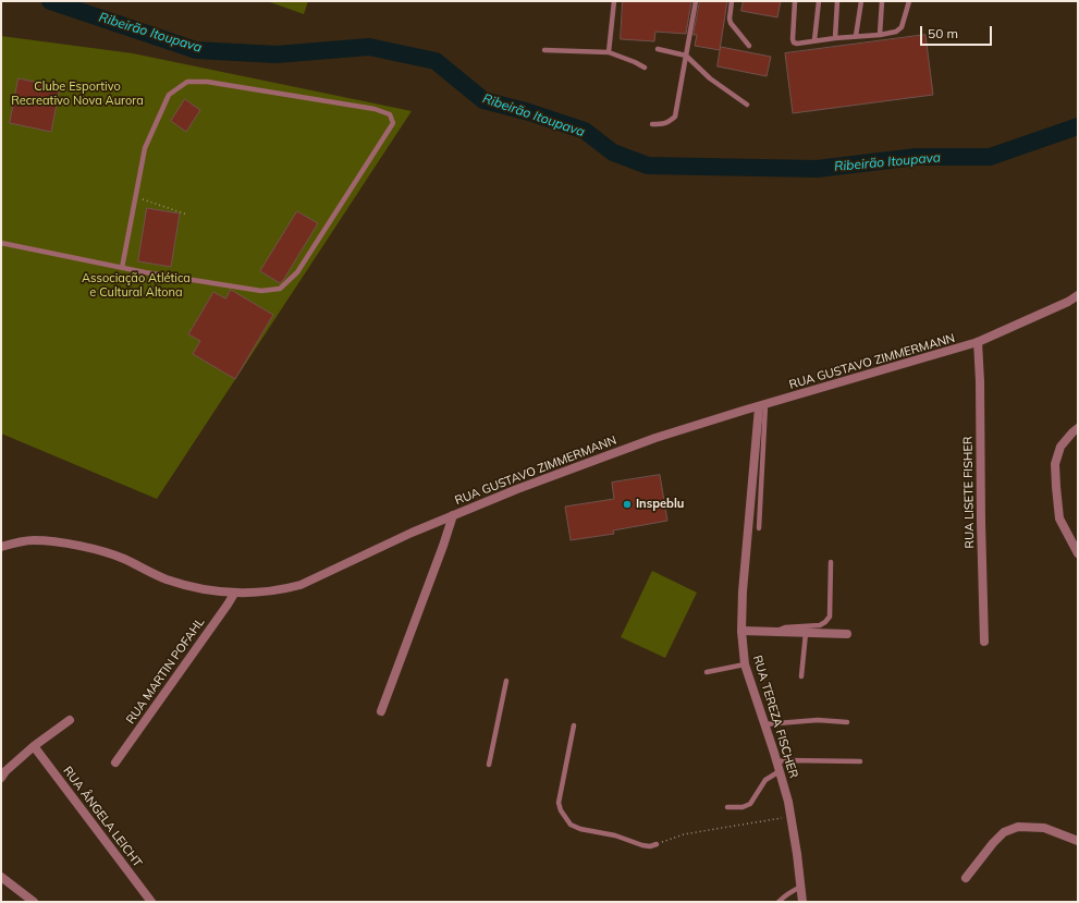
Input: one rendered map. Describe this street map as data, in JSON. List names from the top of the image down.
{
  "streets": {
    "street": [
      "RUA GUSTAVO ZIMMERMANN",
      "RUA LISETE FISHER",
      "RUA MARTIN POFAHL",
      "RUA TEREZA FISCHER",
      "RUA ÂNGELA LEICHT"
    ]
  },
  "crossings": [
    ["RUA GUSTAVO ZIMMERMANN", "RUA LISETE FISHER"],
    ["RUA GUSTAVO ZIMMERMANN", "RUA MARTIN POFAHL"],
    ["RUA GUSTAVO ZIMMERMANN", "RUA TEREZA FISCHER"]
  ],
  "water": ["Ribeirão Itoupava"],
  "parks": ["Clube Esportivo Recreativo Nova Aurora", "Associação Atlética e Cultural Altona"],
  "places": ["Inspeblu"],
  "scale_bar": "50 m"
}
